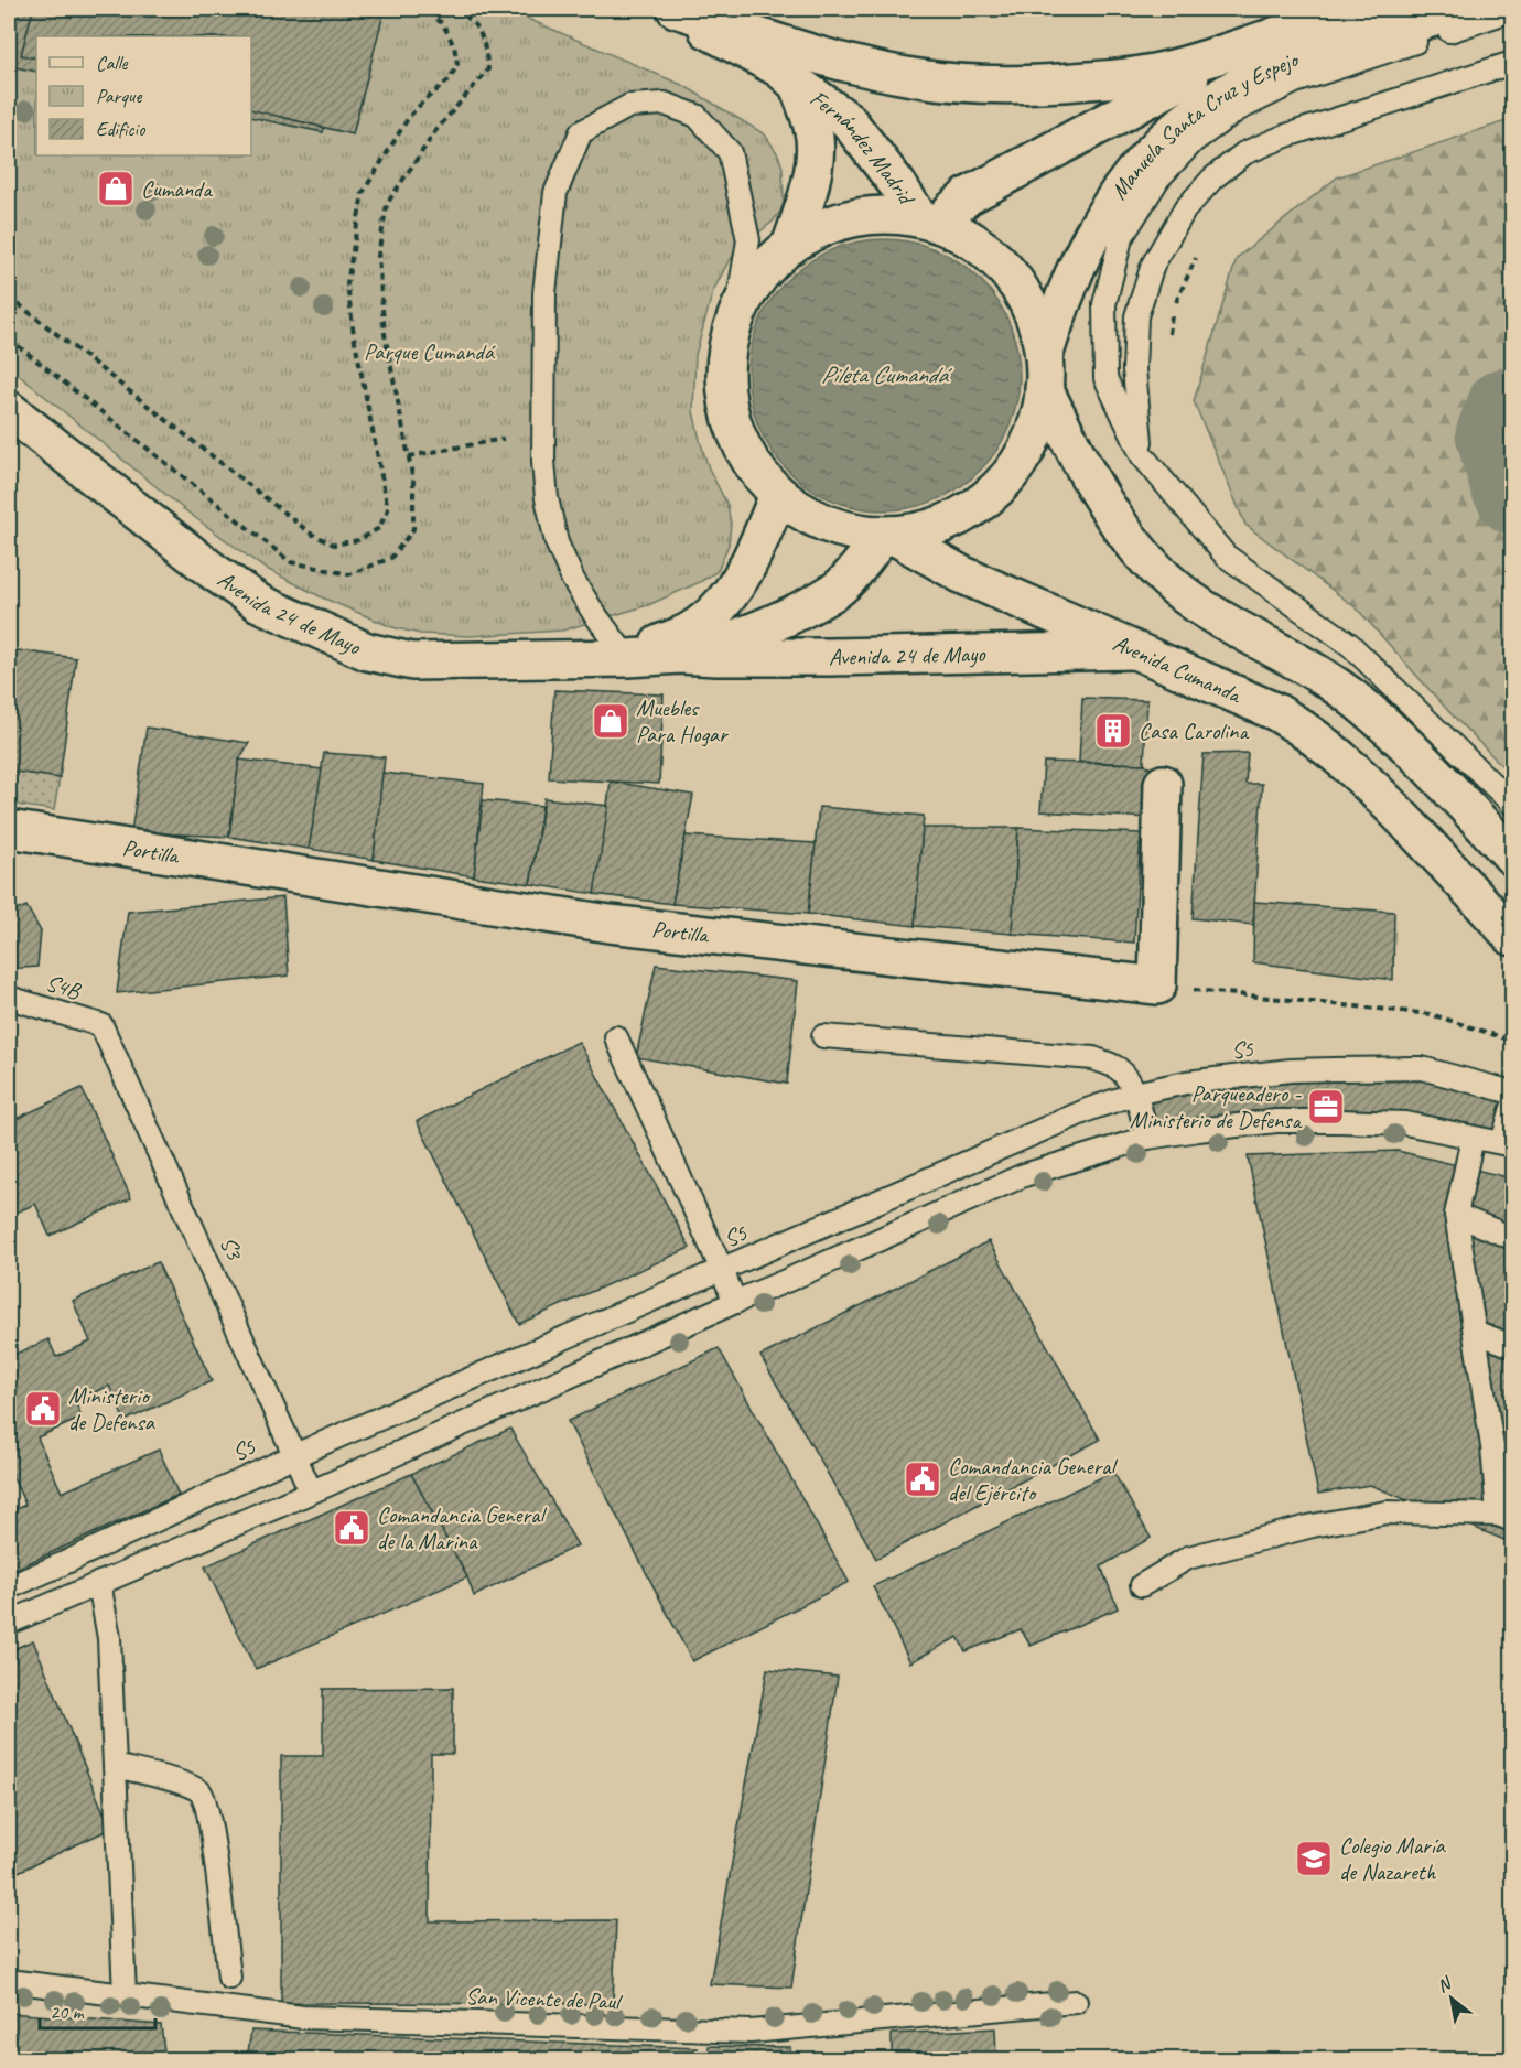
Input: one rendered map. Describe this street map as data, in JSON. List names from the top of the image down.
{
  "streets": {
    "main road": [
      "Manuela Santa Cruz y Espejo",
      "Fernández Madrid",
      "Avenida 24 de Mayo",
      "Avenida Cumanda",
      "Portilla"
    ],
    "lane": [
      "S4B",
      "S5",
      "S3",
      "San Vicente de Paul"
    ]
  },
  "crossings": [
    ["Manuela Santa Cruz y Espejo", "Fernández Madrid"],
    ["Manuela Santa Cruz y Espejo", "Avenida 24 de Mayo"],
    ["Manuela Santa Cruz y Espejo", "Avenida Cumanda"],
    ["Avenida 24 de Mayo", "Avenida Cumanda"],
    ["S4B", "S3"],
    ["S5", "S3"]
  ],
  "water": ["Pileta Cumandá"],
  "parks": ["Parque Cumandá"],
  "places": {
    "shop": ["Cumanda", "Muebles Para Hogar"],
    "building": ["Casa Carolina"],
    "office": ["Parqueadero - Ministerio de Defensa"],
    "public building": ["Ministerio de Defensa", "Comandancia General del Ejército", "Comandancia General de la Marina"],
    "school or university": ["Colegio María de Nazareth"]
  },
  "legend": ["Calle", "Parque", "Edificio"],
  "scale_bar": "20 m",
  "north": "top left"
}
